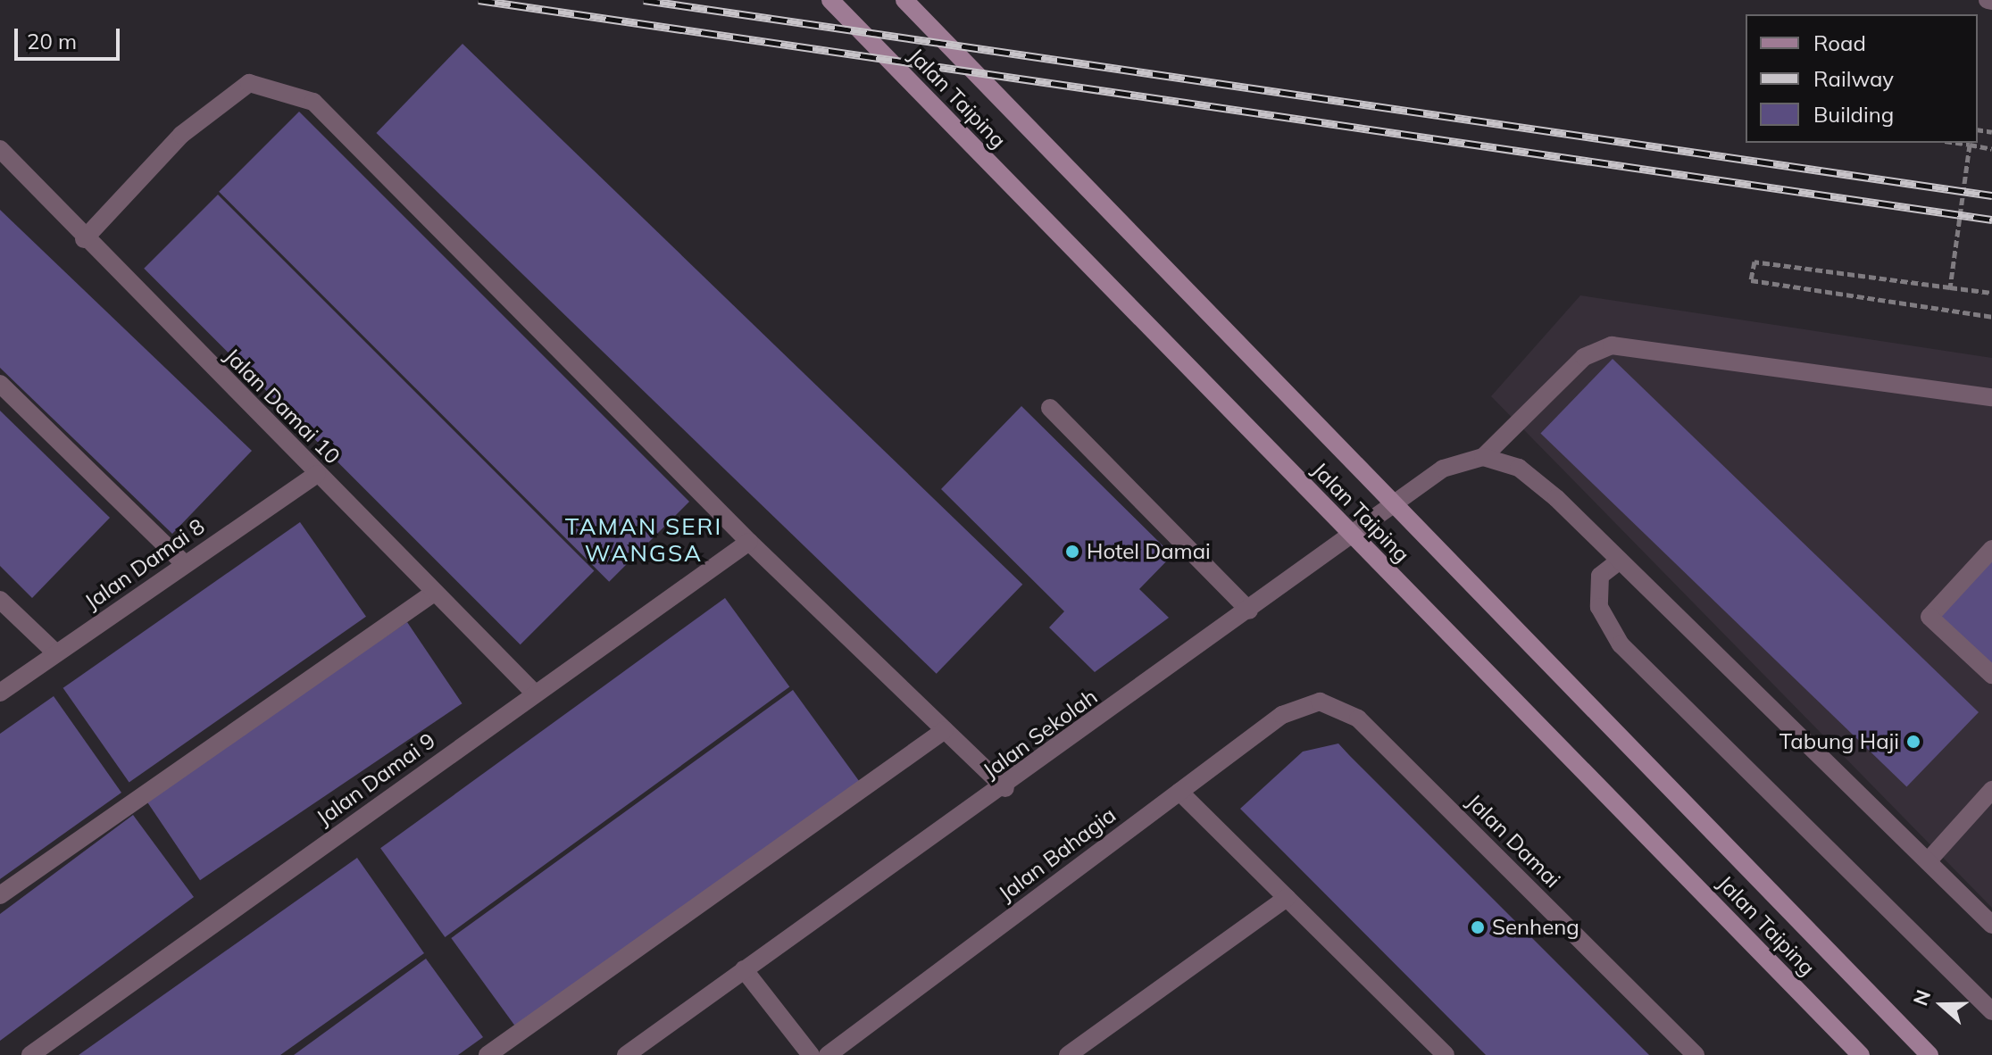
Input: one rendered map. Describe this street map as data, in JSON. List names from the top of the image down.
{
  "streets": {
    "main road": ["Jalan Taiping"],
    "street": [
      "Jalan Damai 10",
      "Jalan Damai 8",
      "Jalan Sekolah",
      "Jalan Damai 9",
      "Jalan Damai",
      "Jalan Bahagia"
    ]
  },
  "crossings": [
    ["Jalan Damai 10", "Jalan Damai 8"],
    ["Jalan Damai 10", "Jalan Damai 9"],
    ["Jalan Damai", "Jalan Bahagia"]
  ],
  "districts": ["TAMAN SERI WANGSA"],
  "places": ["Hotel Damai", "Tabung Haji", "Senheng"],
  "legend": ["Road", "Railway", "Building"],
  "scale_bar": "20 m",
  "north": "left"
}
